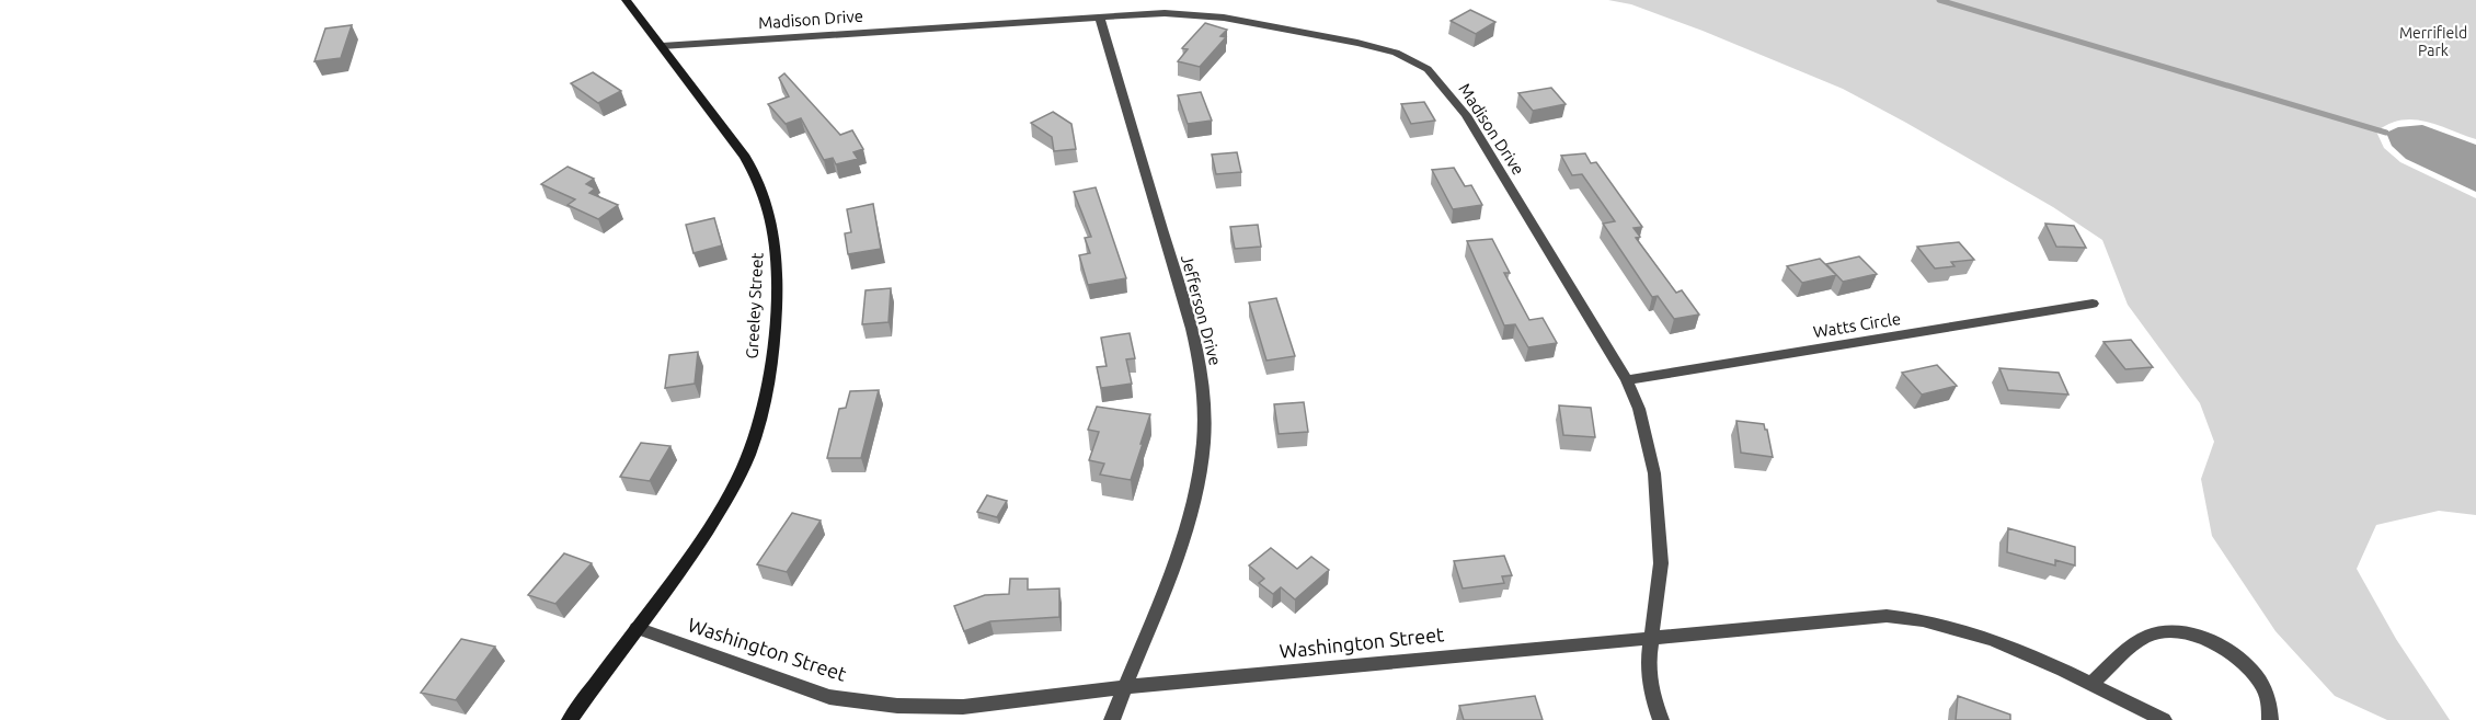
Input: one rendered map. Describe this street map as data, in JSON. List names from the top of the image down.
{
  "streets": {
    "street": [
      "Madison Drive",
      "Greeley Street",
      "Jefferson Drive",
      "Watts Circle",
      "Washington Street"
    ]
  },
  "crossings": [
    ["Madison Drive", "Greeley Street"],
    ["Madison Drive", "Jefferson Drive"],
    ["Madison Drive", "Watts Circle"],
    ["Madison Drive", "Washington Street"],
    ["Greeley Street", "Washington Street"],
    ["Jefferson Drive", "Washington Street"]
  ],
  "parks": ["Merrifield Park"]
}
